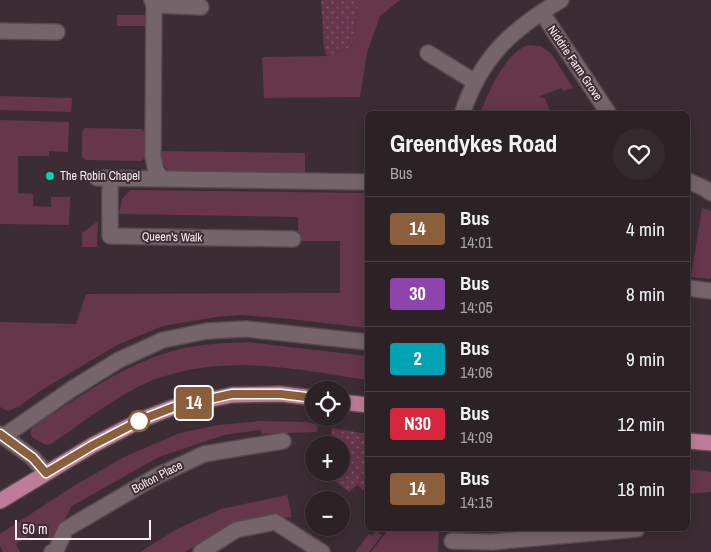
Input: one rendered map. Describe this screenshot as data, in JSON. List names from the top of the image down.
{
  "streets": {
    "street": ["Niddrie Farm Grove", "Queen's Walk", "Bolton Place"]
  },
  "places": ["The Robin Chapel"],
  "lines": ["bus line 14"],
  "scale_bar": "50 m",
  "page": {
    "on_map": "14",
    "heading": ["Greendykes Road", "Bus"],
    "list": [
      {
        "mark": "14",
        "name": "Bus",
        "note": "14:01",
        "value": "4 min"
      },
      {
        "mark": "30",
        "name": "Bus",
        "note": "14:05",
        "value": "8 min"
      },
      {
        "mark": "2",
        "name": "Bus",
        "note": "14:06",
        "value": "9 min"
      },
      {
        "mark": "N30",
        "name": "Bus",
        "note": "14:09",
        "value": "12 min"
      },
      {
        "mark": "14",
        "name": "Bus",
        "note": "14:15",
        "value": "18 min"
      }
    ],
    "map_buttons": ["+", "−"],
    "scale": "50 m"
  }
}
